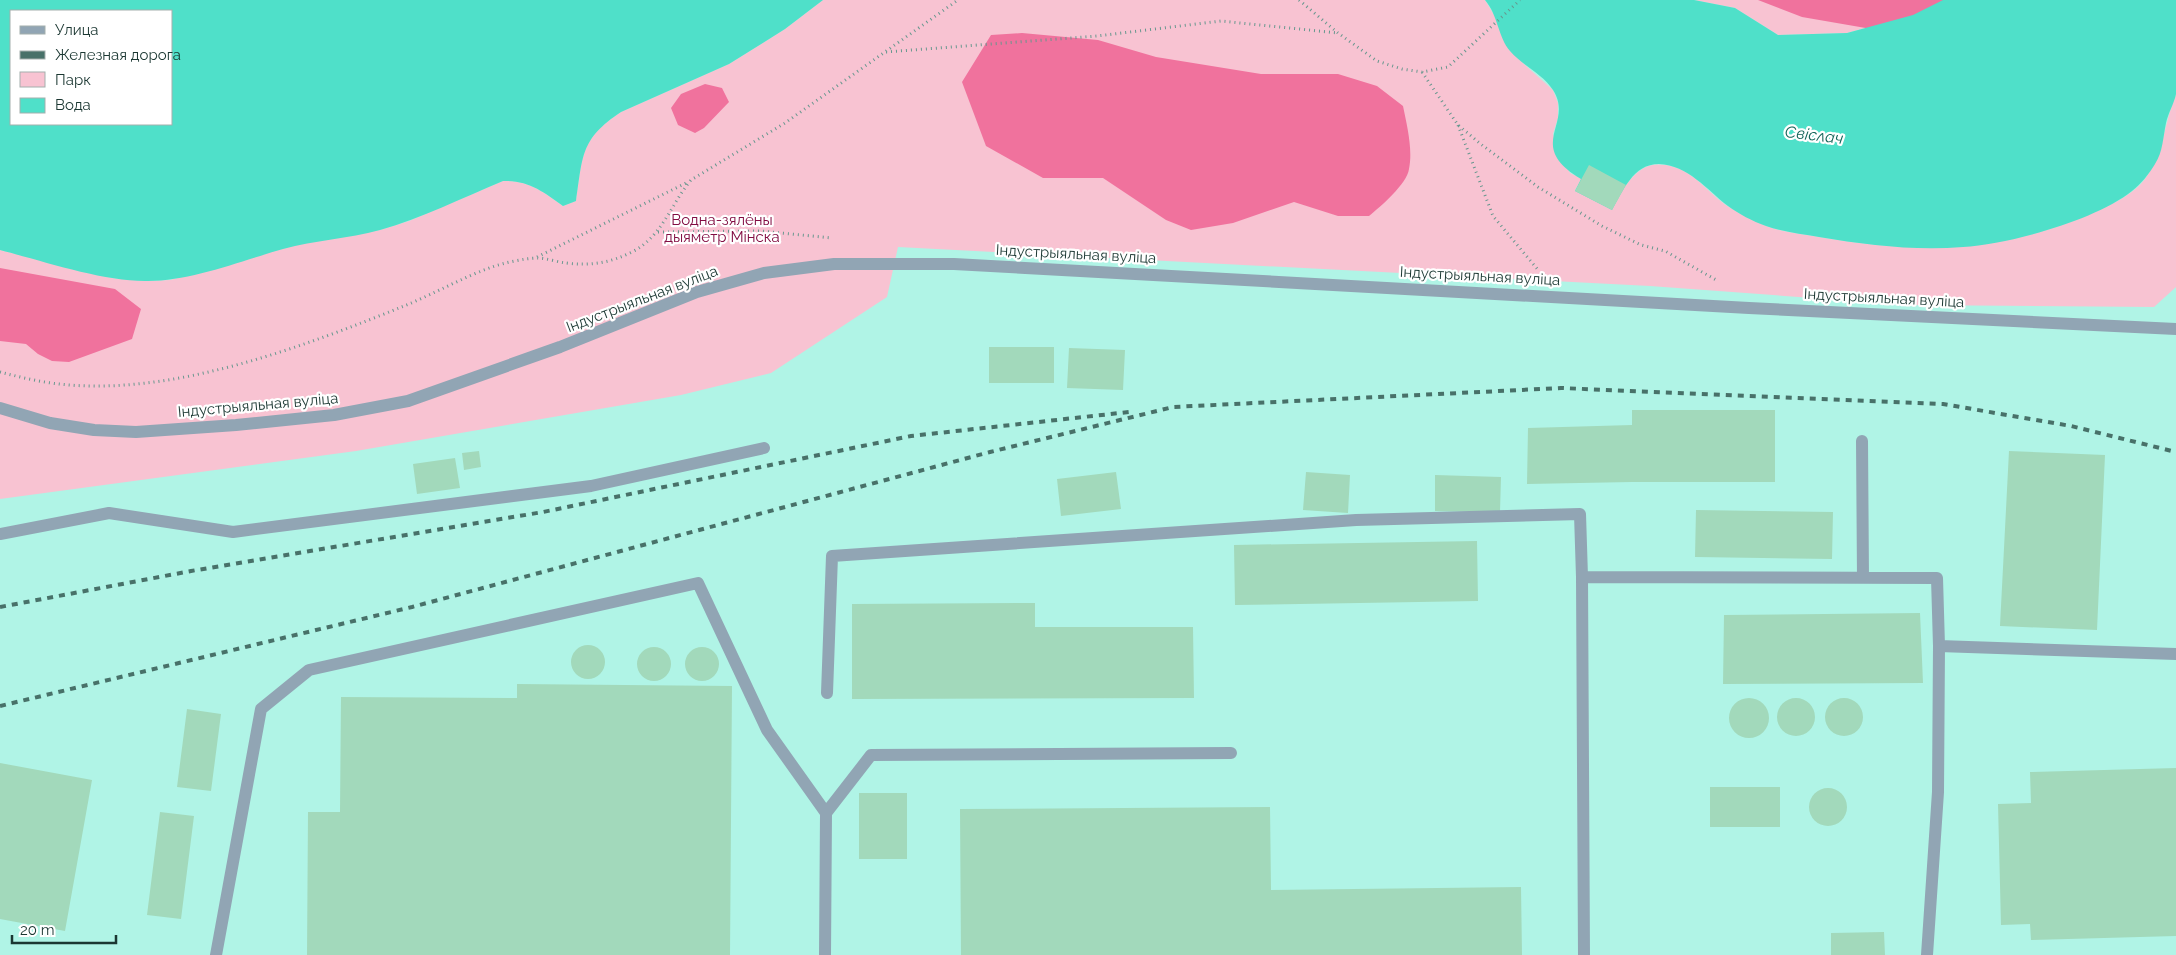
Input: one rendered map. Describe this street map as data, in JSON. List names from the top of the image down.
{
  "streets": {
    "street": ["Індустрыяльная вуліца"]
  },
  "water": ["Свіслач"],
  "parks": ["Водна-зялёны дыяметр Мінска"],
  "legend": [
    "Улица",
    "Железная дорога",
    "Парк",
    "Вода"
  ],
  "scale_bar": "20 m"
}
